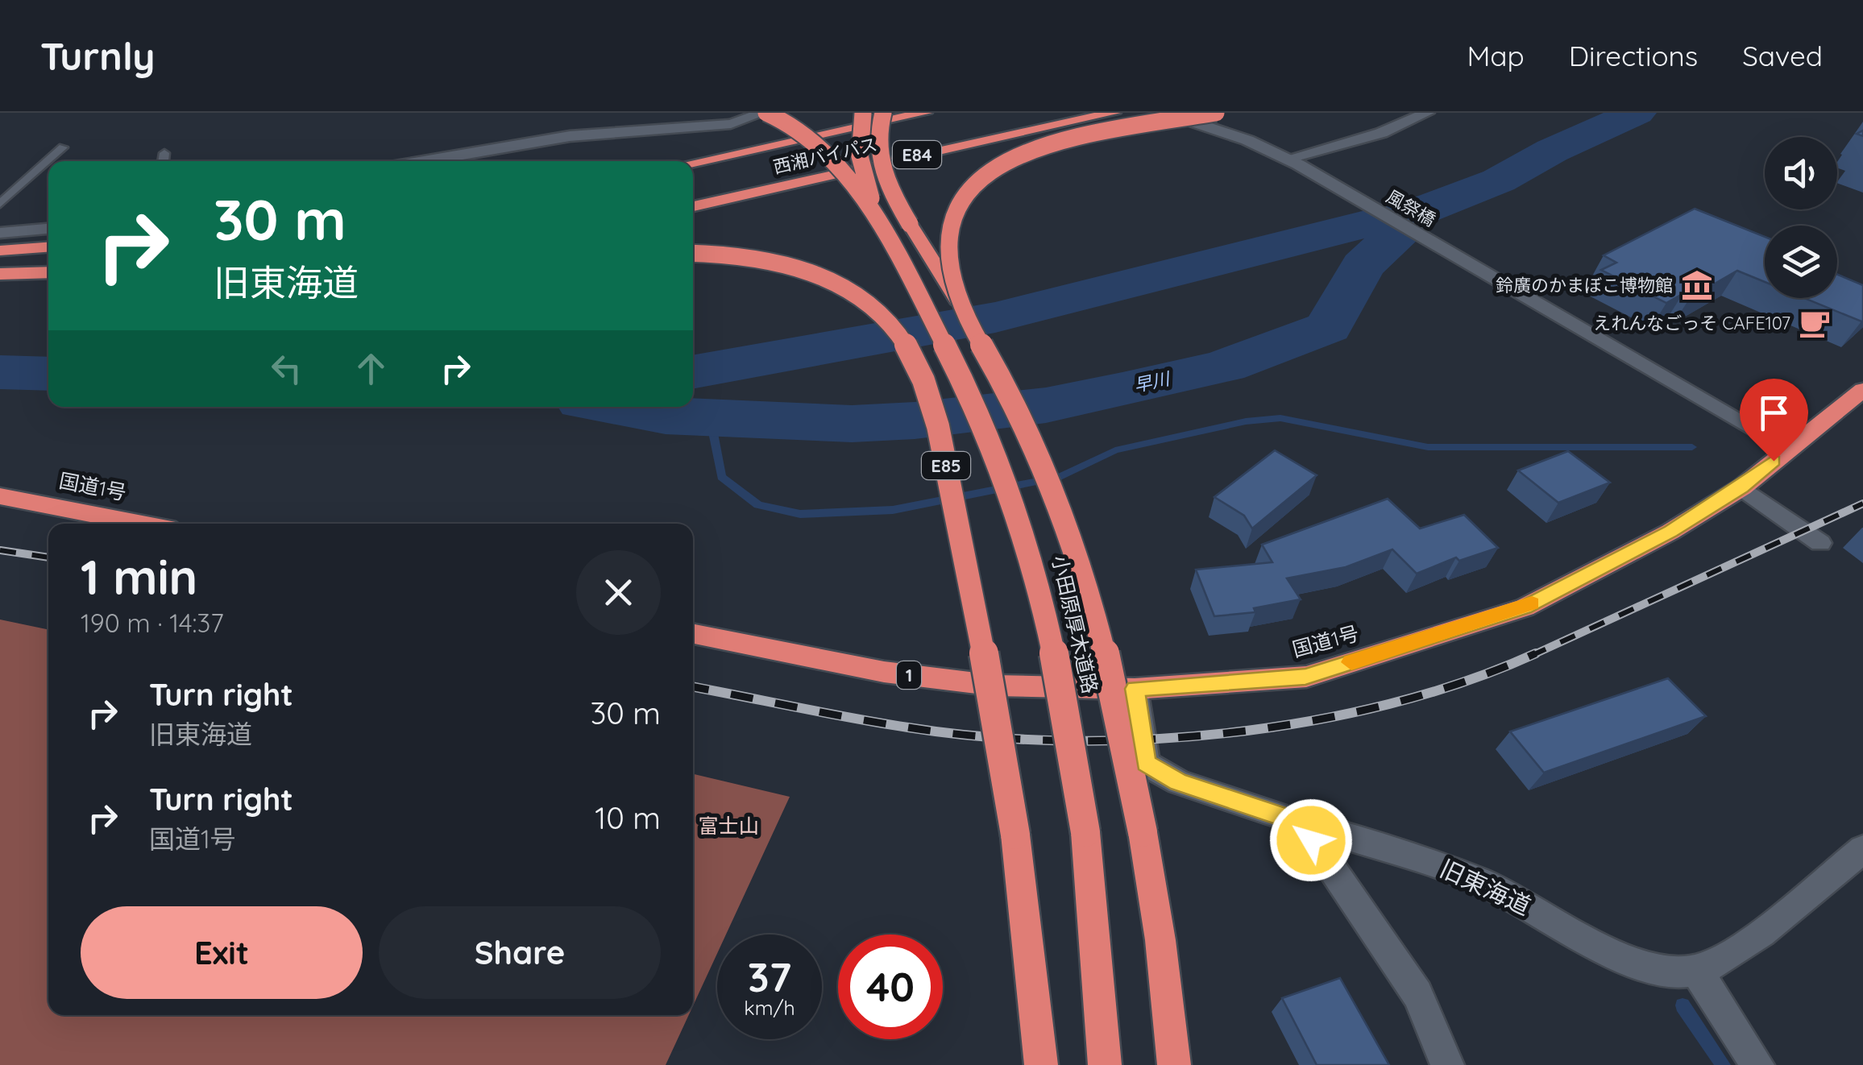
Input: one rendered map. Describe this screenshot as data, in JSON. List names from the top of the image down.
{
  "streets": {
    "highway": [
      "E84",
      "西湘バイパス",
      "E85",
      "国道1号",
      "小田原厚木道路",
      "1"
    ],
    "street": ["風祭橋", "旧東海道"]
  },
  "crossings": [
    ["風祭橋", "国道1号"],
    ["国道1号", "旧東海道"]
  ],
  "water": ["早川"],
  "parks": ["富士山"],
  "places": {
    "museum": ["鈴廣のかまぼこ博物館"],
    "cafe": ["えれんなごっそ CAFE107"]
  },
  "page": {
    "header": "Turnly",
    "nav": ["Map", "Directions", "Saved"],
    "turn": ["30 m", "旧東海道"],
    "heading": ["1 min", "190 m · 14:37"],
    "list": [
      {
        "name": "Turn right",
        "note": "旧東海道",
        "value": "30 m"
      },
      {
        "name": "Turn right",
        "note": "国道1号",
        "value": "10 m"
      }
    ],
    "buttons": ["Exit", "Share"],
    "speed": "37 km/h",
    "limit": "40"
  }
}
